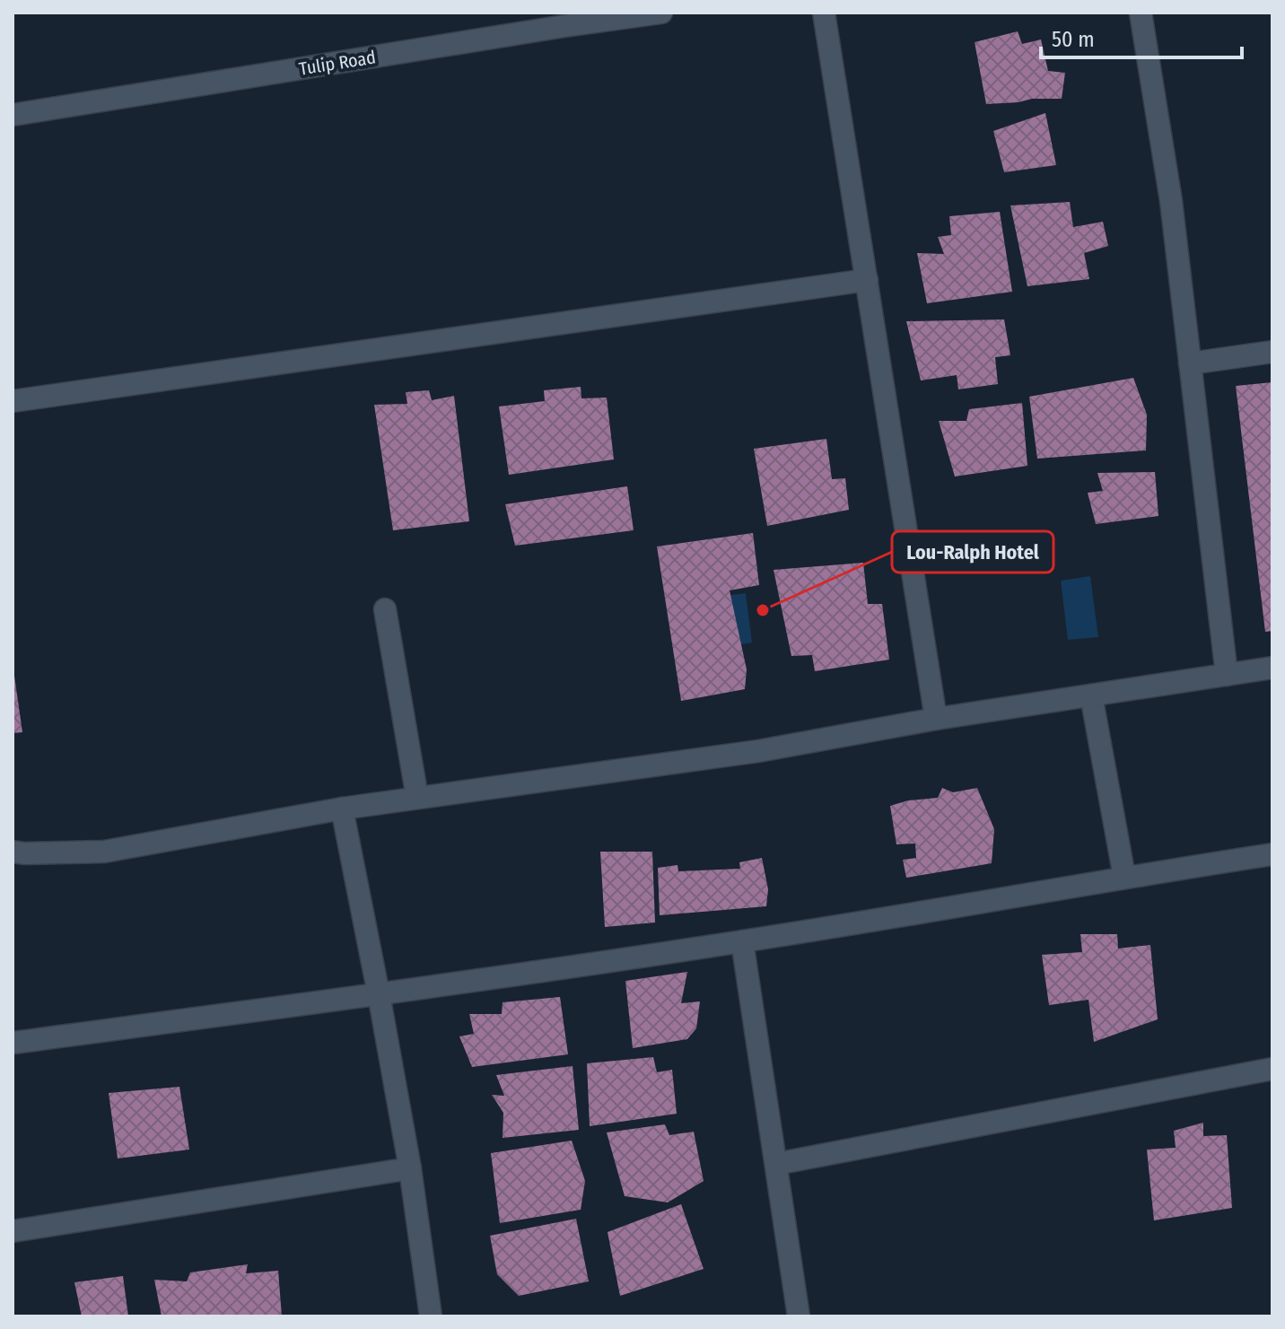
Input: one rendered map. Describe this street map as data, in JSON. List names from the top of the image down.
{
  "streets": {
    "street": ["Tulip Road"]
  },
  "places": ["Lou-Ralph Hotel"],
  "scale_bar": "50 m"
}
